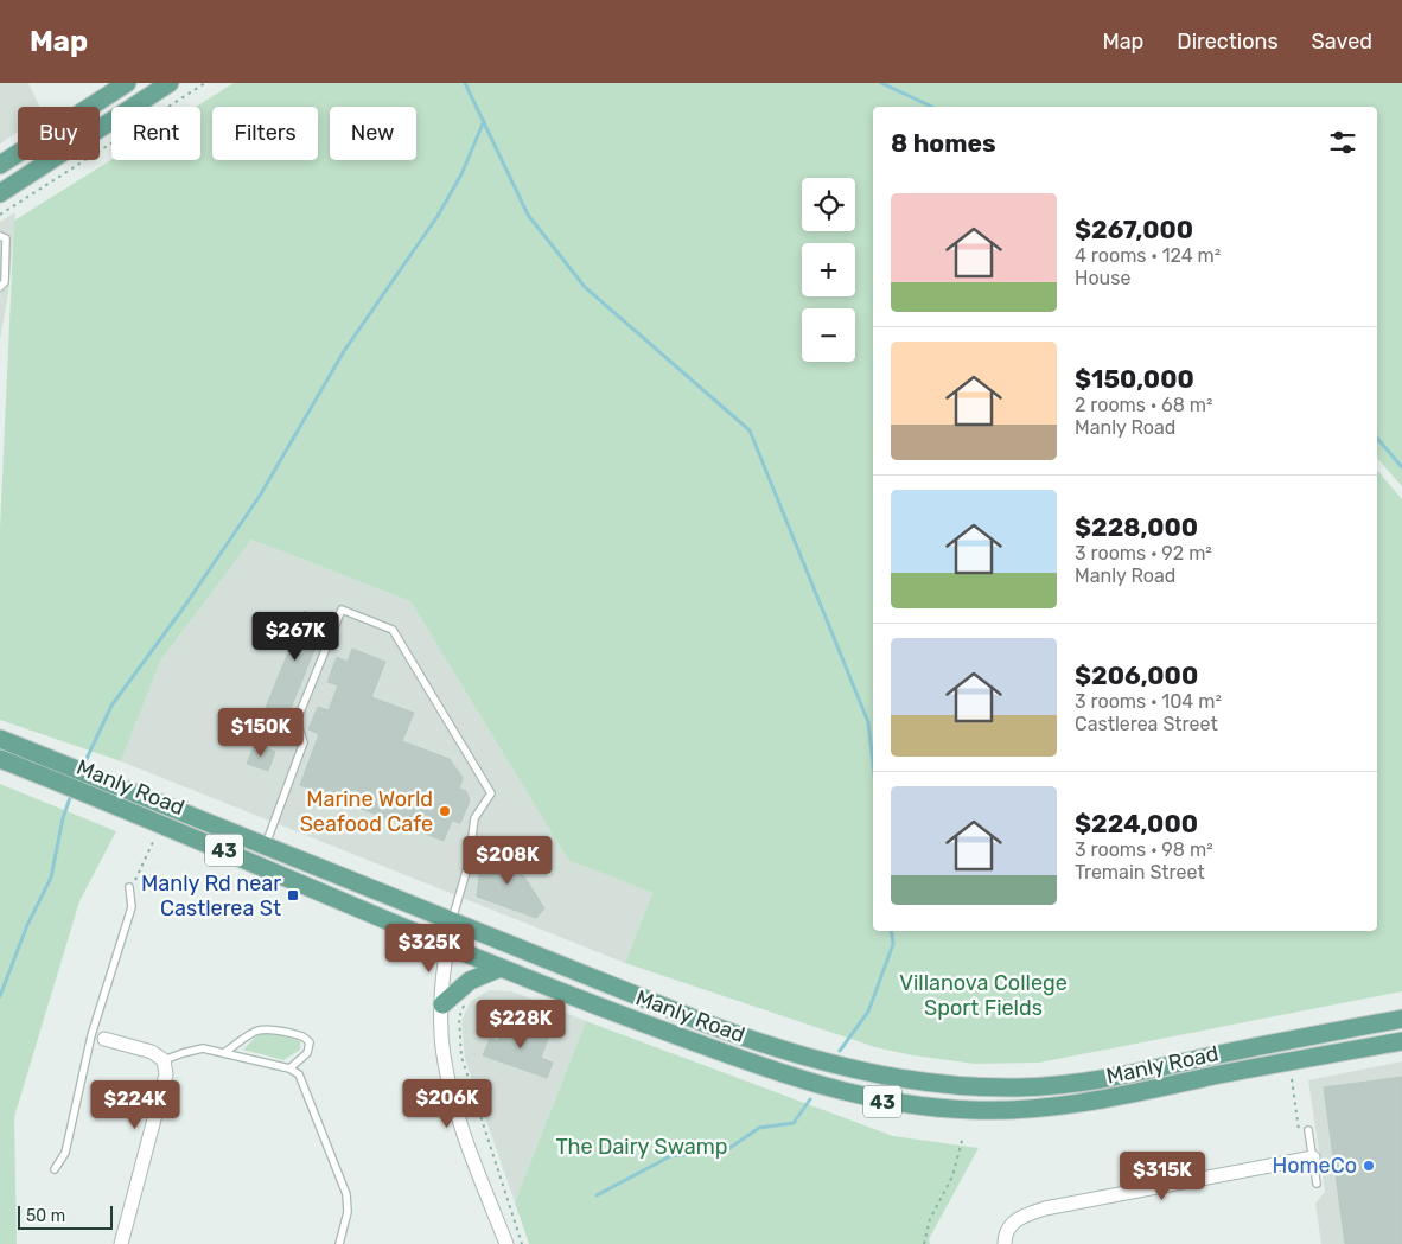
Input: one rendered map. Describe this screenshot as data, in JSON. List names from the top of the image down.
{
  "streets": {
    "main road": ["Manly Road", "43"]
  },
  "parks": ["Villanova College Sport Fields", "The Dairy Swamp"],
  "places": {
    "other": ["Marine World Seafood Cafe", "HomeCo"],
    "transit": ["Manly Rd near Castlerea St"]
  },
  "scale_bar": "50 m",
  "page": {
    "header": "Map",
    "nav": ["Map", "Directions", "Saved"],
    "chip": [
      "Buy",
      "Rent",
      "Filters",
      "New"
    ],
    "heading": "8 homes",
    "map_buttons": ["+", "−"],
    "list": [
      {
        "name": "$267,000",
        "note": "4 rooms · 124 m² · House"
      },
      {
        "name": "$150,000",
        "note": "2 rooms · 68 m² · Manly Road"
      },
      {
        "name": "$228,000",
        "note": "3 rooms · 92 m² · Manly Road"
      },
      {
        "name": "$206,000",
        "note": "3 rooms · 104 m² · Castlerea Street"
      },
      {
        "name": "$224,000",
        "note": "3 rooms · 98 m² · Tremain Street"
      }
    ],
    "price": [
      "$267K",
      "$150K",
      "$208K",
      "$325K",
      "$228K",
      "$206K",
      "$224K",
      "$315K"
    ],
    "scale": "50 m"
  }
}
